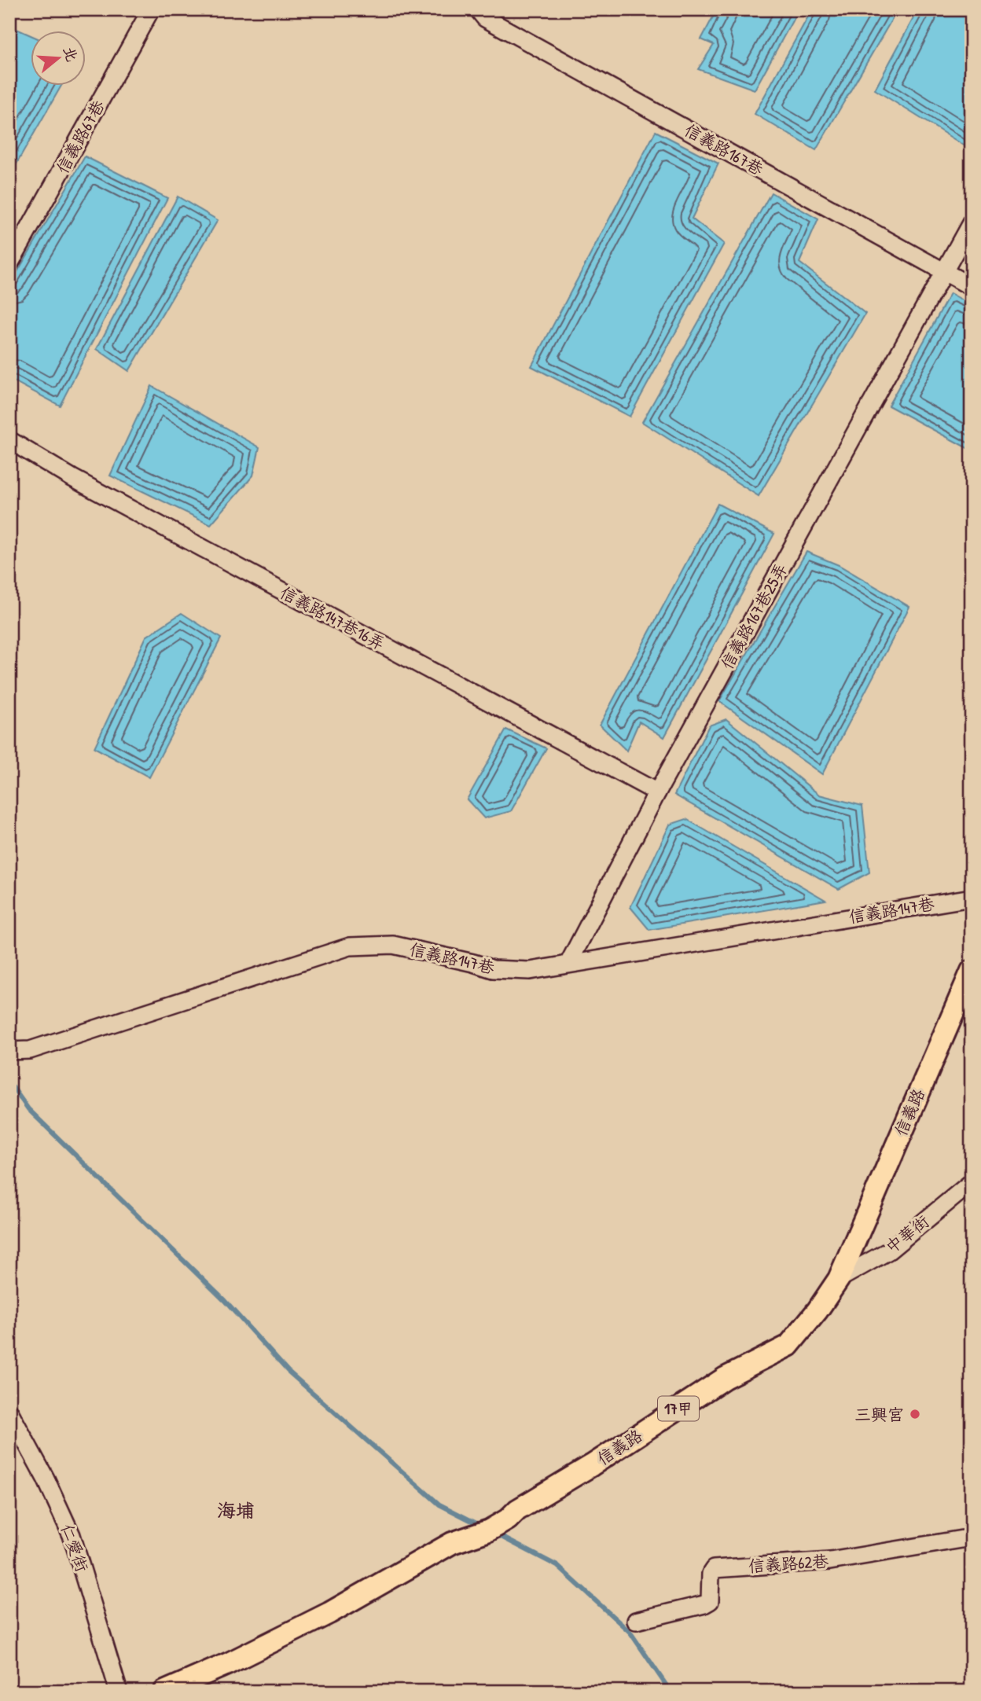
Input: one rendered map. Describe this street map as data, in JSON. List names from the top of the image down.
{
  "streets": {
    "main road": ["信義路", "17甲"],
    "street": [
      "信義路67巷",
      "信義路167巷",
      "信義路167巷25弄",
      "信義路147巷16弄",
      "信義路147巷",
      "中華街",
      "仁愛街",
      "信義路62巷"
    ]
  },
  "crossings": [
    ["信義路167巷", "信義路167巷25弄"],
    ["信義路167巷25弄", "信義路147巷16弄"],
    ["信義路167巷25弄", "信義路147巷"],
    ["信義路", "中華街"]
  ],
  "districts": ["海埔"],
  "places": ["三興宮"],
  "north": "right"
}
